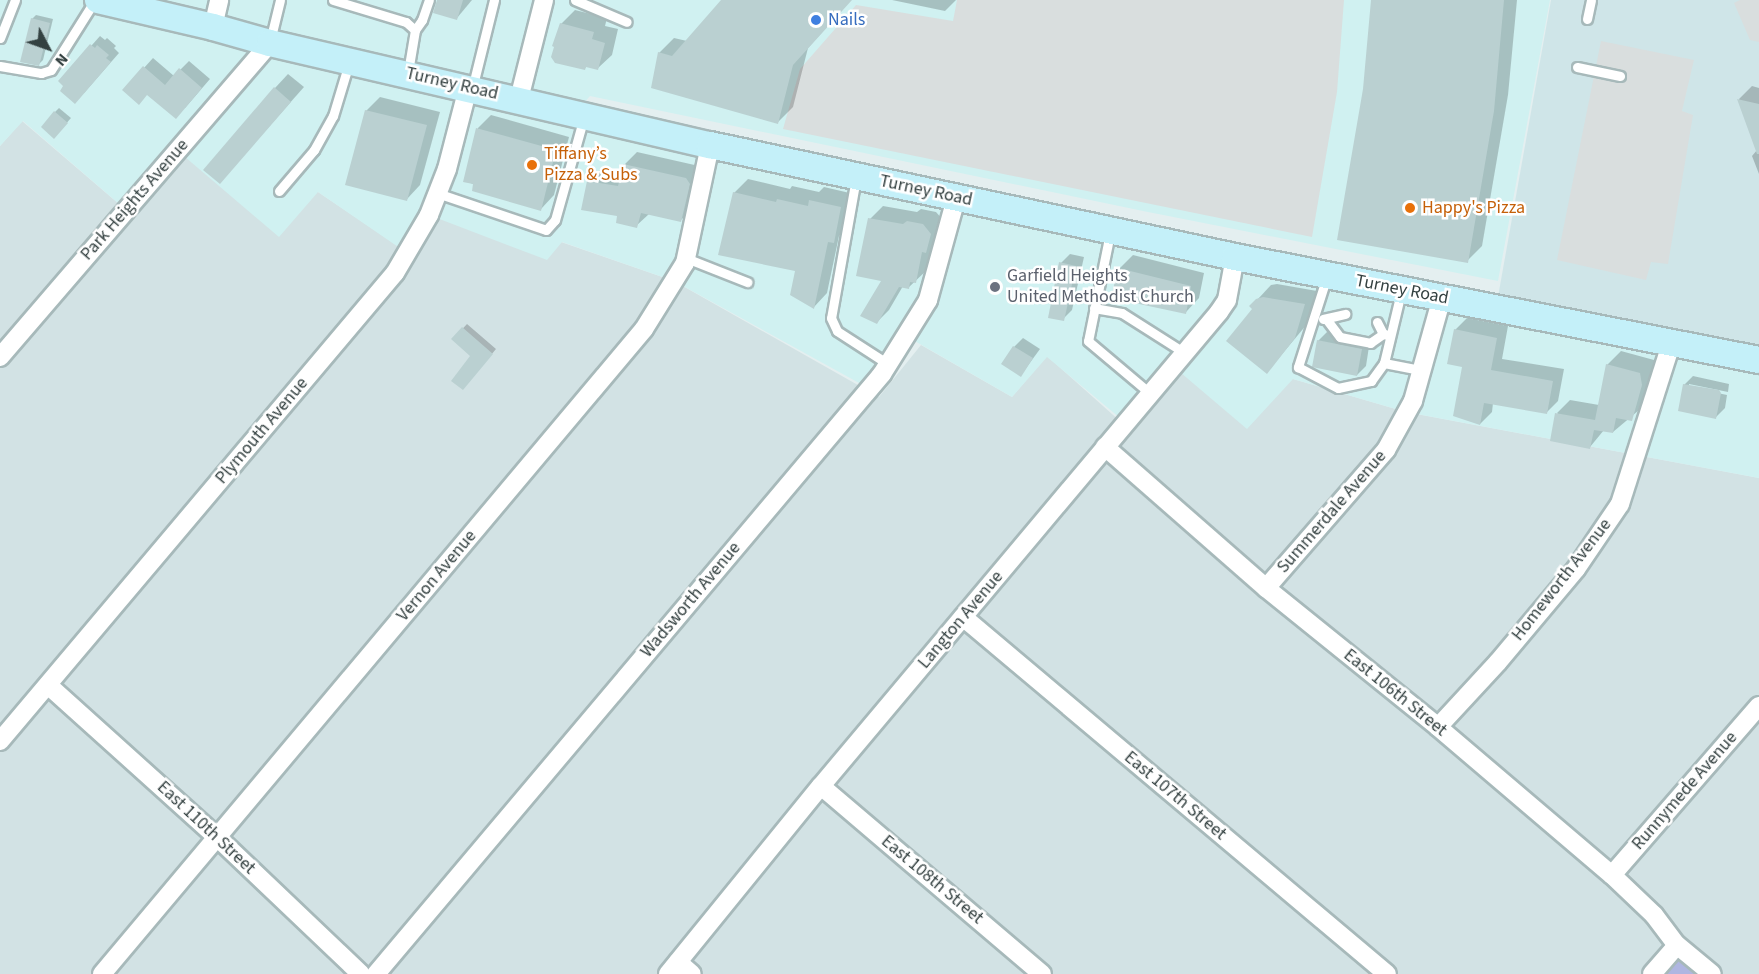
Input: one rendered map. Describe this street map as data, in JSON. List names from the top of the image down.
{
  "streets": {
    "main road": ["Turney Road"],
    "street": [
      "Park Heights Avenue",
      "Plymouth Avenue",
      "Summerdale Avenue",
      "Vernon Avenue",
      "Homeworth Avenue",
      "Wadsworth Avenue",
      "Langton Avenue",
      "East 106th Street",
      "Runnymede Avenue",
      "East 107th Street",
      "East 110th Street",
      "East 108th Street"
    ]
  },
  "crossings": [
    ["Turney Road", "Park Heights Avenue"],
    ["Turney Road", "Plymouth Avenue"],
    ["Turney Road", "Summerdale Avenue"],
    ["Turney Road", "Vernon Avenue"],
    ["Turney Road", "Homeworth Avenue"],
    ["Turney Road", "Wadsworth Avenue"],
    ["Turney Road", "Langton Avenue"],
    ["Plymouth Avenue", "East 110th Street"],
    ["Summerdale Avenue", "East 106th Street"],
    ["Vernon Avenue", "East 110th Street"],
    ["Homeworth Avenue", "East 106th Street"],
    ["Langton Avenue", "East 106th Street"],
    ["Langton Avenue", "East 107th Street"],
    ["Langton Avenue", "East 108th Street"],
    ["East 106th Street", "Runnymede Avenue"]
  ],
  "places": [
    "Nails",
    "Tiffany’s Pizza & Subs",
    "Happy's Pizza",
    "Garfield Heights United Methodist Church"
  ],
  "north": "bottom right"
}
